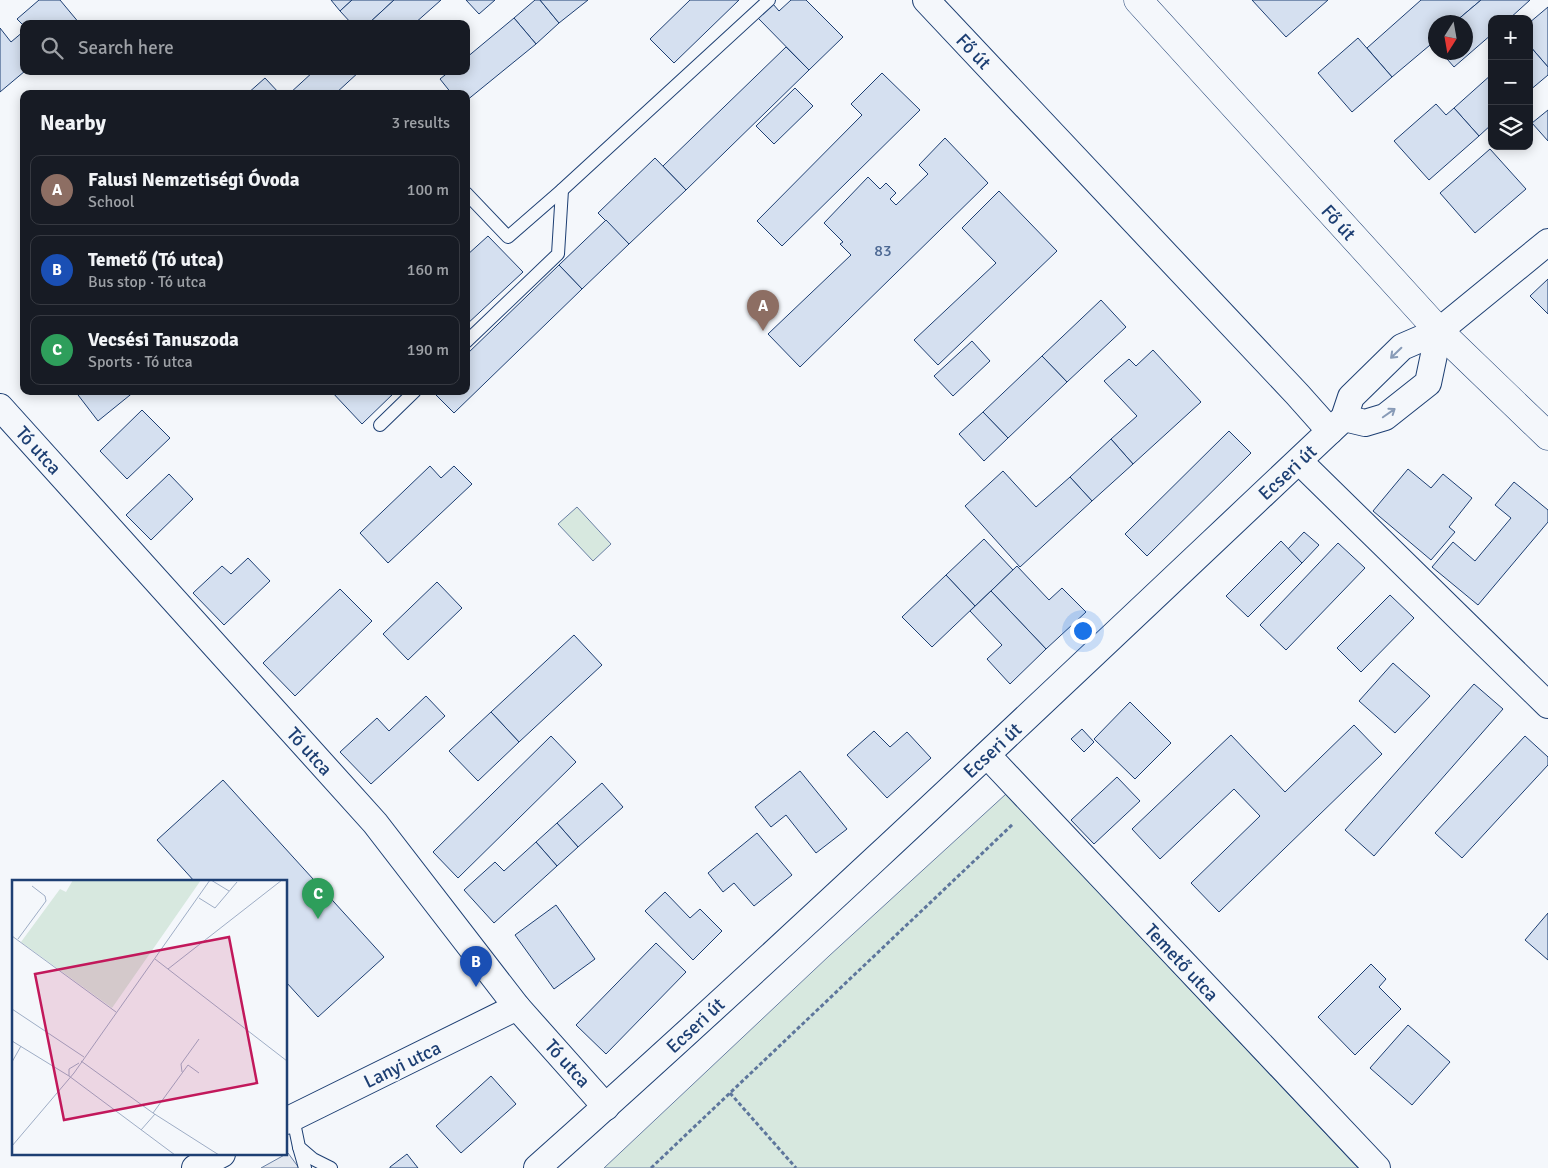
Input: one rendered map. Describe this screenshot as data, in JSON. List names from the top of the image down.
{
  "streets": {
    "main road": ["Fő út"],
    "street": [
      "Tó utca",
      "Ecseri út",
      "Temető utca",
      "Lanyi utca"
    ]
  },
  "crossings": [
    ["Fő út", "Ecseri út"],
    ["Tó utca", "Ecseri út"],
    ["Tó utca", "Lanyi utca"],
    ["Ecseri út", "Temető utca"]
  ],
  "house_numbers": ["83"],
  "north": "bottom",
  "page": {
    "map_buttons": ["+", "−"],
    "search": "Search here",
    "heading": ["Nearby", "3 results"],
    "list": [
      {
        "mark": "A",
        "name": "Falusi Nemzetiségi Óvoda",
        "note": "School",
        "value": "100 m"
      },
      {
        "mark": "B",
        "name": "Temető (Tó utca)",
        "note": "Bus stop · Tó utca",
        "value": "160 m"
      },
      {
        "mark": "C",
        "name": "Vecsési Tanuszoda",
        "note": "Sports · Tó utca",
        "value": "190 m"
      }
    ],
    "pins": ["A", "C", "B"]
  }
}
